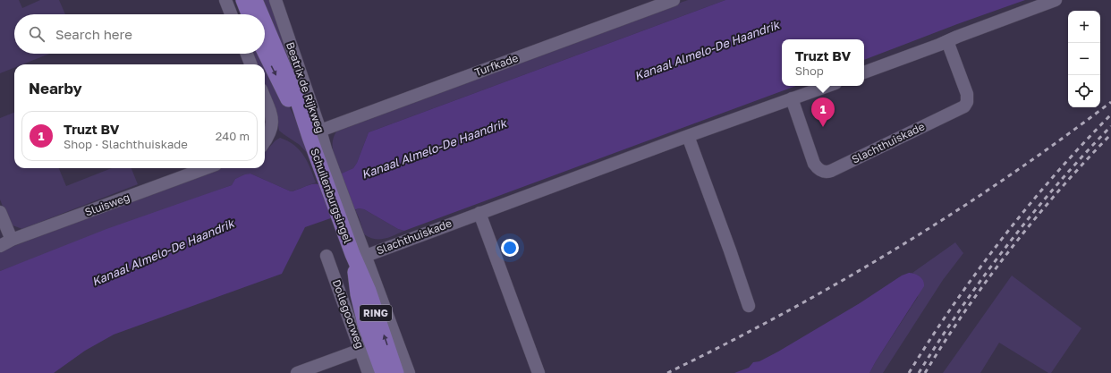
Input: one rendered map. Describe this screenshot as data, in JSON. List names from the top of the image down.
{
  "streets": {
    "main road": ["Schuilenburgsingel", "RING"],
    "street": [
      "Turfkade",
      "Beatrix de Rijkweg",
      "Slachthuiskade",
      "Sluisweg",
      "Dollegoorweg"
    ]
  },
  "crossings": [
    ["Turfkade", "Beatrix de Rijkweg"],
    ["Turfkade", "Schuilenburgsingel"],
    ["Beatrix de Rijkweg", "Schuilenburgsingel"],
    ["Slachthuiskade", "Schuilenburgsingel"]
  ],
  "water": ["Kanaal Almelo-De Haandrik"],
  "page": {
    "map_buttons": ["+", "−"],
    "search": "Search here",
    "popup": ["Truzt BV", "Shop"],
    "heading": "Nearby",
    "pins": "1",
    "list": [
      {
        "mark": "1",
        "name": "Truzt BV",
        "note": "Shop · Slachthuiskade",
        "value": "240 m"
      }
    ]
  }
}
